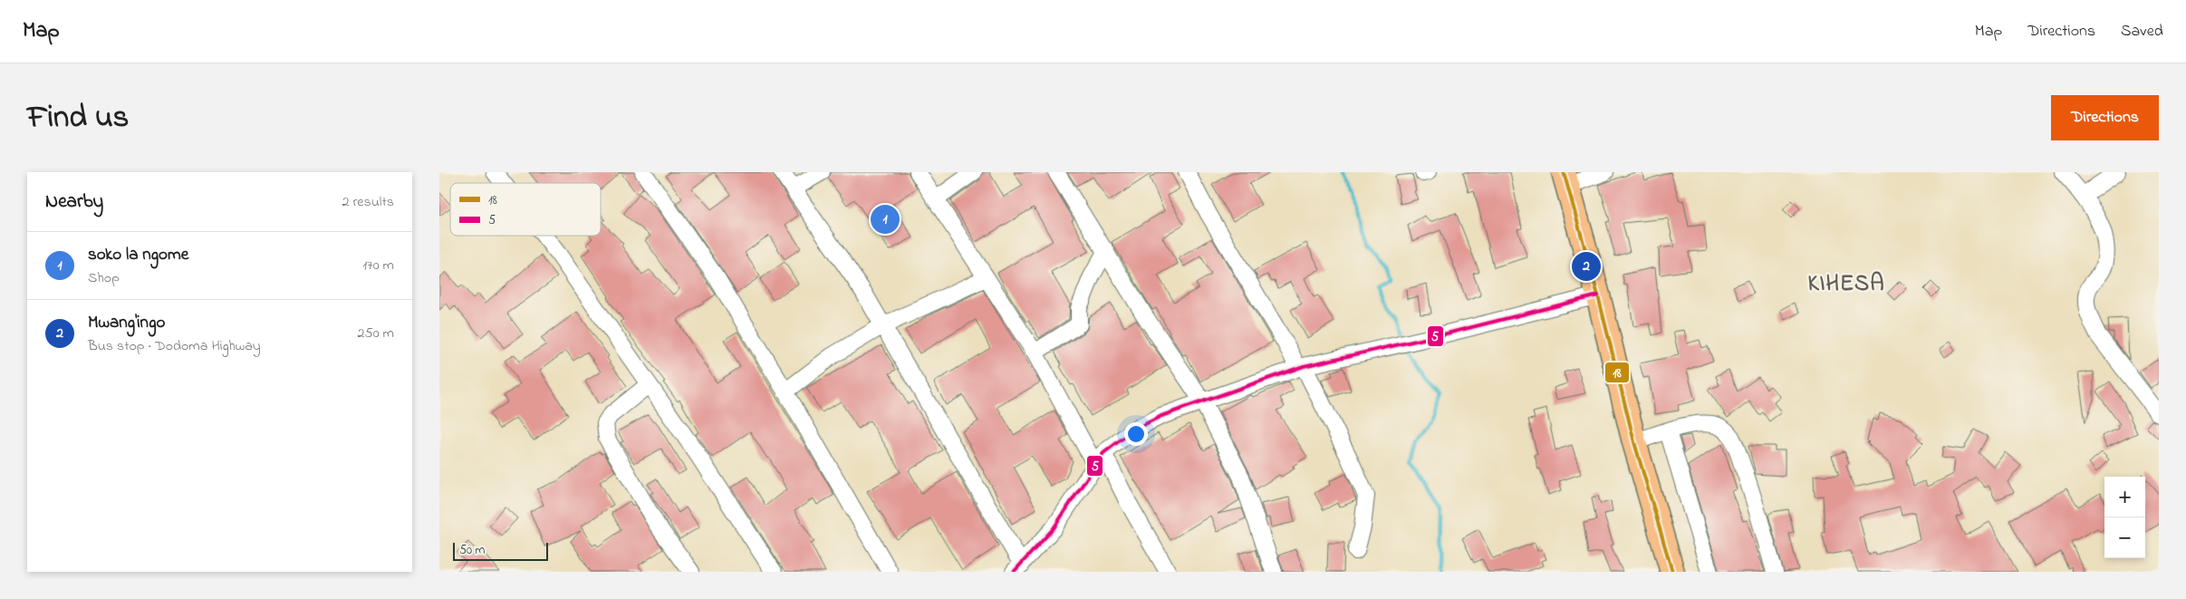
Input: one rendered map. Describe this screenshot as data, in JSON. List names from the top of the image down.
{
  "districts": ["KIHESA"],
  "lines": ["transit line 18", "transit line 5"],
  "legend": ["18", "5"],
  "scale_bar": "50 m",
  "page": {
    "header": "Map",
    "nav": ["Map", "Directions", "Saved"],
    "title": "Find us",
    "buttons": "Directions",
    "heading": ["Nearby", "2 results"],
    "pins": ["1", "2"],
    "list": [
      {
        "mark": "1",
        "name": "soko la ngome",
        "note": "Shop",
        "value": "170 m"
      },
      {
        "mark": "2",
        "name": "Mwang'ingo",
        "note": "Bus stop · Dodoma Highway",
        "value": "250 m"
      }
    ],
    "map_buttons": ["+", "−"],
    "scale": "50 m"
  }
}
